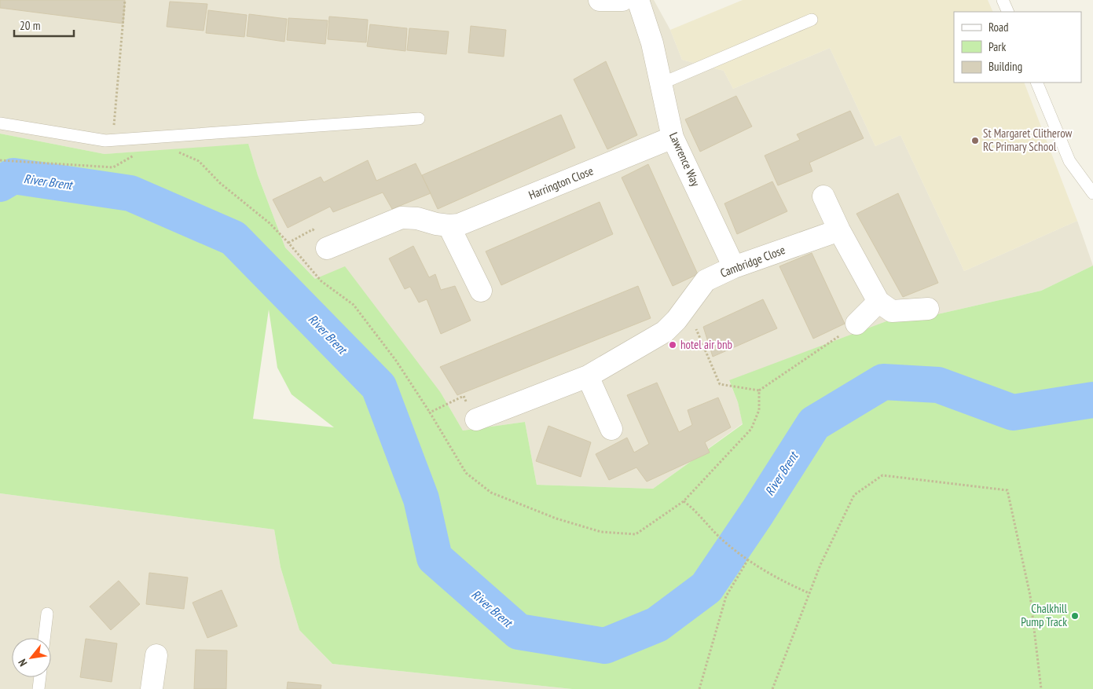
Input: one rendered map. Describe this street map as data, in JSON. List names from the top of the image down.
{
  "streets": {
    "street": ["Lawrence Way", "Harrington Close", "Cambridge Close"]
  },
  "crossings": [
    ["Lawrence Way", "Harrington Close"],
    ["Lawrence Way", "Cambridge Close"]
  ],
  "water": ["River Brent"],
  "places": ["St Margaret Clitherow RC Primary School", "hotel air bnb", "Chalkhill Pump Track"],
  "legend": ["Road", "Park", "Building"],
  "scale_bar": "20 m",
  "north": "bottom left"
}
